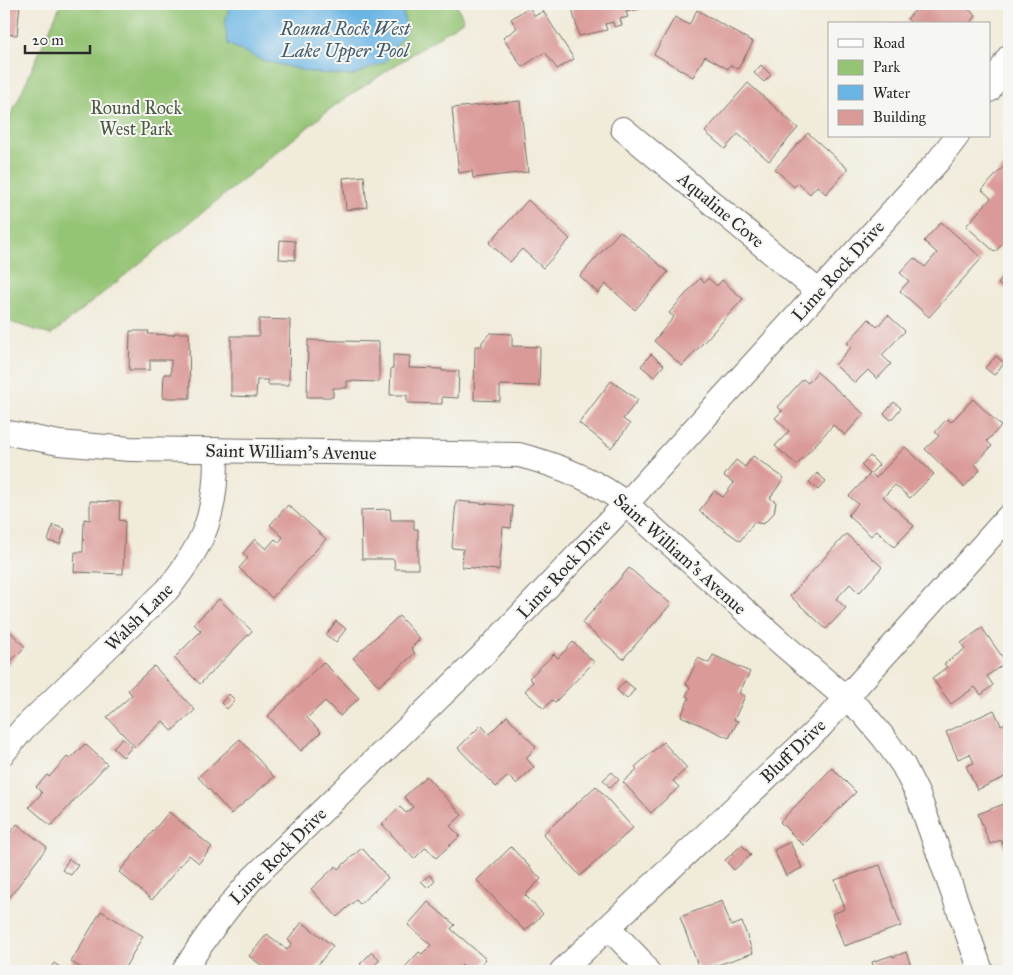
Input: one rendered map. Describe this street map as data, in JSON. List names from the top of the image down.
{
  "streets": {
    "street": [
      "Aqualine Cove",
      "Lime Rock Drive",
      "Saint William's Avenue",
      "Walsh Lane",
      "Bluff Drive"
    ]
  },
  "crossings": [
    ["Aqualine Cove", "Lime Rock Drive"],
    ["Lime Rock Drive", "Saint William's Avenue"],
    ["Saint William's Avenue", "Walsh Lane"],
    ["Saint William's Avenue", "Bluff Drive"]
  ],
  "water": ["Round Rock West Lake Upper Pool"],
  "parks": ["Round Rock West Park"],
  "legend": [
    "Road",
    "Park",
    "Water",
    "Building"
  ],
  "scale_bar": "20 m"
}
